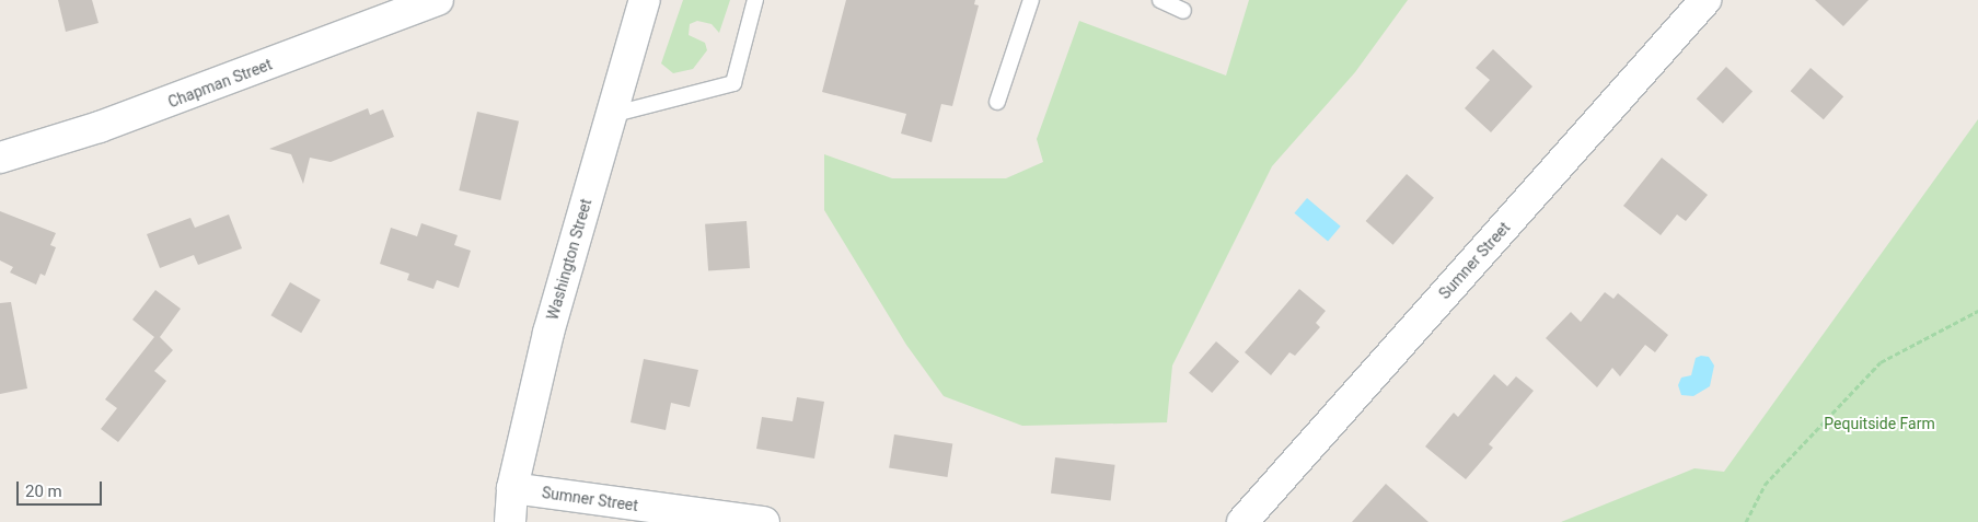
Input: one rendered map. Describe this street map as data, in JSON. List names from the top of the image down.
{
  "streets": {
    "street": ["Chapman Street", "Washington Street", "Sumner Street"]
  },
  "crossings": [
    ["Washington Street", "Sumner Street"]
  ],
  "parks": ["Pequitside Farm"],
  "scale_bar": "20 m"
}
